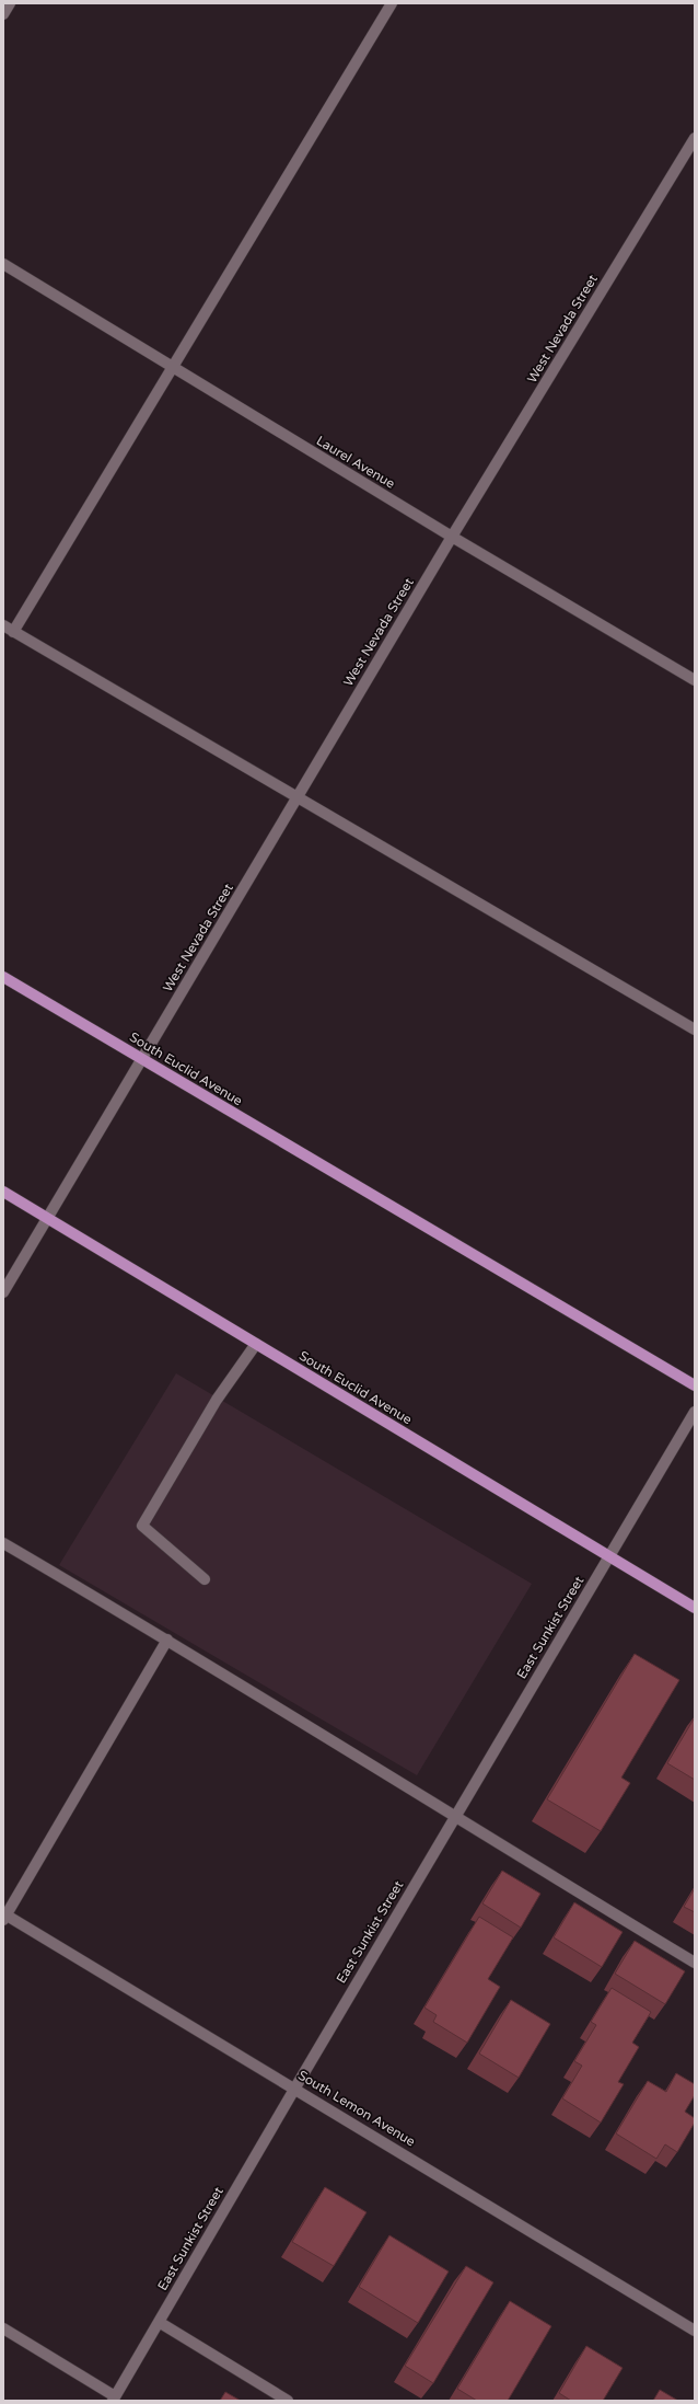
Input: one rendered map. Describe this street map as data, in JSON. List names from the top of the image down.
{
  "streets": {
    "main road": ["South Euclid Avenue"],
    "street": [
      "West Nevada Street",
      "Laurel Avenue",
      "East Sunkist Street",
      "South Lemon Avenue"
    ]
  },
  "crossings": [
    ["West Nevada Street", "Laurel Avenue"],
    ["West Nevada Street", "South Euclid Avenue"],
    ["South Euclid Avenue", "East Sunkist Street"],
    ["East Sunkist Street", "South Lemon Avenue"]
  ]
}
